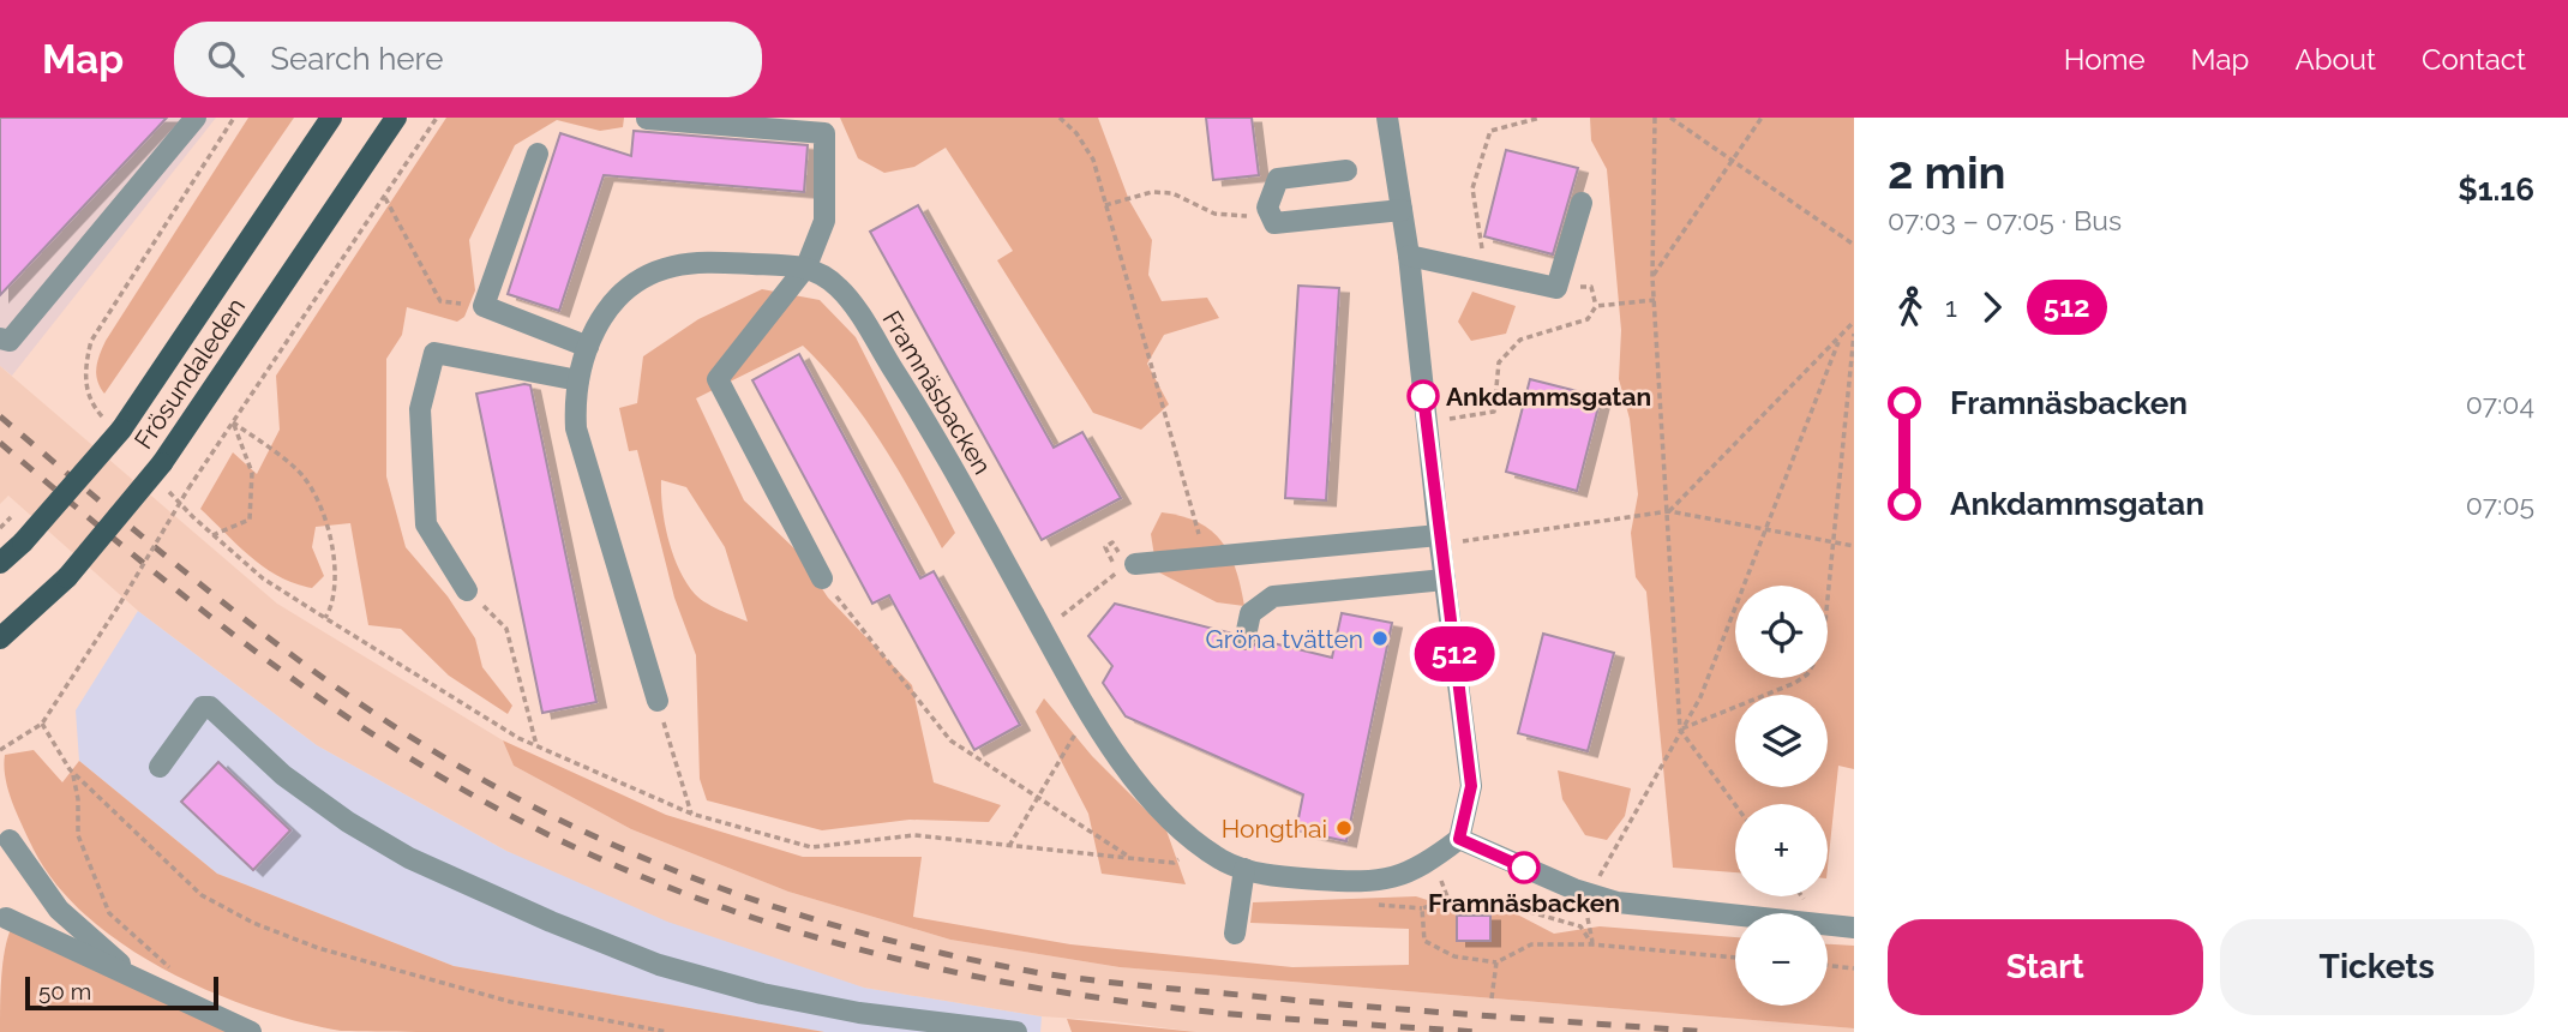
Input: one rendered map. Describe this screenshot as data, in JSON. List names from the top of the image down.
{
  "streets": {
    "main road": ["Frösundaleden"],
    "street": ["Framnäsbacken"]
  },
  "places": [
    "Ankdammsgatan",
    "Gröna tvätten",
    "Hongthai",
    "Framnäsbacken"
  ],
  "lines": ["bus line 512"],
  "scale_bar": "50 m",
  "page": {
    "header": "Map",
    "search": "Search here",
    "nav": [
      "Home",
      "Map",
      "About",
      "Contact"
    ],
    "on_map": "512",
    "heading": ["2 min", "07:03 – 07:05 · Bus", "$1.16"],
    "legs": ["1", "512"],
    "list": [
      {
        "name": "Framnäsbacken",
        "value": "07:04"
      },
      {
        "name": "Ankdammsgatan",
        "value": "07:05"
      }
    ],
    "map_buttons": ["+", "−"],
    "buttons": ["Start", "Tickets"],
    "scale": "50 m"
  }
}
